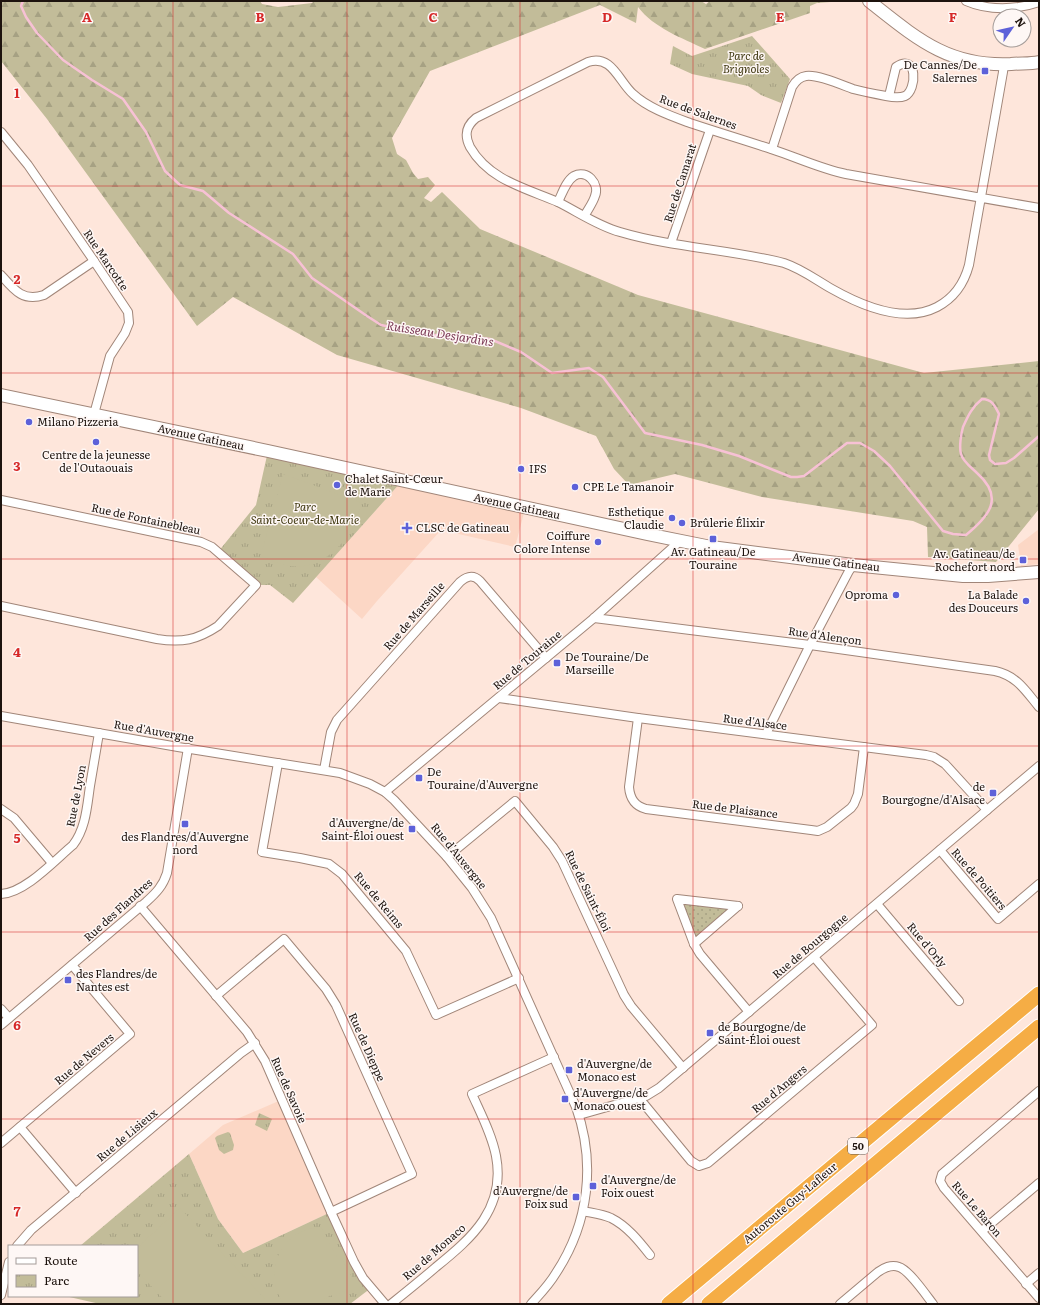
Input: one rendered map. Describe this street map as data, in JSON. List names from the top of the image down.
{
  "streets": {
    "highway": ["50", "Autoroute Guy-Lafleur"],
    "street": [
      "Rue de Salernes",
      "Rue de Camarat",
      "Rue Marcotte",
      "Avenue Gatineau",
      "Rue de Fontainebleau",
      "Rue de Marseille",
      "Rue d'Alençon",
      "Rue de Touraine",
      "Rue d'Alsace",
      "Rue d'Auvergne",
      "Rue de Lyon",
      "Rue de Plaisance",
      "Rue de Poitiers",
      "Rue de Saint-Éloi",
      "Rue de Reims",
      "Rue des Flandres",
      "Rue d'Orly",
      "Rue de Bourgogne",
      "Rue de Dieppe",
      "Rue de Nevers",
      "Rue d'Angers",
      "Rue de Savoie",
      "Rue de Lisieux",
      "Rue Le Baron",
      "Rue de Monaco"
    ]
  },
  "crossings": [
    ["Rue de Salernes", "Rue de Camarat"],
    ["Rue Marcotte", "Avenue Gatineau"],
    ["Avenue Gatineau", "Rue de Touraine"],
    ["Rue de Marseille", "Rue de Touraine"],
    ["Rue de Marseille", "Rue d'Auvergne"],
    ["Rue d'Alençon", "Rue de Touraine"],
    ["Rue de Touraine", "Rue d'Alsace"],
    ["Rue de Touraine", "Rue d'Auvergne"],
    ["Rue d'Alsace", "Rue de Plaisance"],
    ["Rue d'Alsace", "Rue de Bourgogne"],
    ["Rue d'Auvergne", "Rue de Lyon"],
    ["Rue d'Auvergne", "Rue de Saint-Éloi"],
    ["Rue d'Auvergne", "Rue de Reims"],
    ["Rue d'Auvergne", "Rue des Flandres"],
    ["Rue d'Auvergne", "Rue de Bourgogne"],
    ["Rue d'Auvergne", "Rue de Monaco"],
    ["Rue de Poitiers", "Rue de Bourgogne"],
    ["Rue de Saint-Éloi", "Rue de Bourgogne"],
    ["Rue des Flandres", "Rue de Nevers"],
    ["Rue des Flandres", "Rue de Savoie"],
    ["Rue d'Orly", "Rue de Bourgogne"],
    ["Rue de Bourgogne", "Rue d'Angers"],
    ["Rue de Dieppe", "Rue de Savoie"],
    ["Rue de Savoie", "Rue de Lisieux"]
  ],
  "water": ["Ruisseau Desjardins"],
  "parks": ["Parc de Brignoles", "Parc Saint-Coeur-de-Marie"],
  "places": {
    "transit": [
      "De Cannes/De Salernes",
      "Av. Gatineau/De Touraine",
      "Av. Gatineau/de Rochefort nord",
      "De Touraine/De Marseille",
      "De Touraine/d'Auvergne",
      "de Bourgogne/d'Alsace",
      "des Flandres/d'Auvergne nord",
      "d'Auvergne/de Saint-Éloi ouest",
      "des Flandres/de Nantes est",
      "de Bourgogne/de Saint-Éloi ouest",
      "d'Auvergne/de Monaco est",
      "d'Auvergne/de Monaco ouest",
      "d'Auvergne/de Foix ouest",
      "d'Auvergne/de Foix sud"
    ],
    "other": [
      "Milano Pizzeria",
      "Centre de la jeunesse de l'Outaouais",
      "IFS",
      "Chalet Saint-Cœur de Marie",
      "CPE Le Tamanoir",
      "Esthetique Claudie",
      "Brûlerie Élixir",
      "Coiffure Colore Intense",
      "Oproma",
      "La Balade des Douceurs"
    ],
    "health": ["CLSC de Gatineau"]
  },
  "legend": ["Route", "Parc"],
  "north": "top right",
  "grid": {
    "columns": [
      "A",
      "B",
      "C",
      "D",
      "E",
      "F"
    ],
    "rows": [
      "1",
      "2",
      "3",
      "4",
      "5",
      "6",
      "7"
    ]
  }
}
